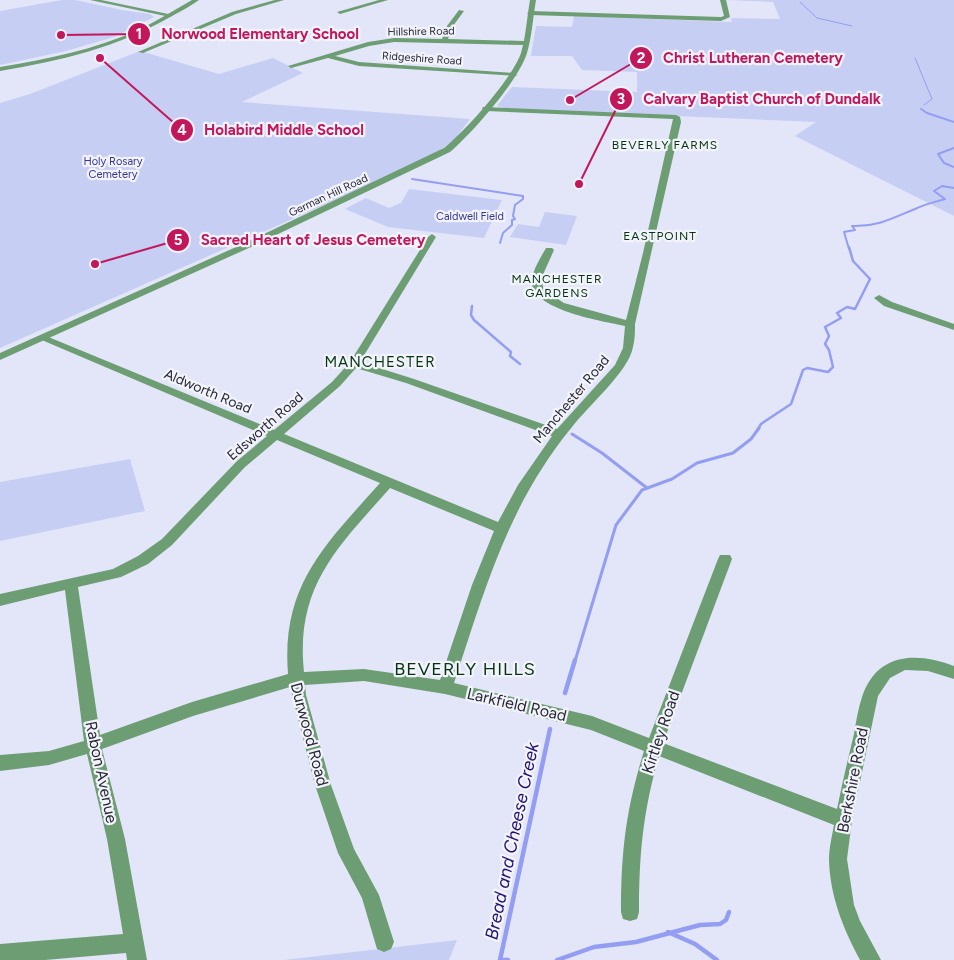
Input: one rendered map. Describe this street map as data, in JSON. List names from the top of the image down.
{
  "streets": {
    "street": [
      "Hillshire Road",
      "Ridgeshire Road",
      "German Hill Road",
      "Aldworth Road",
      "Manchester Road",
      "Edsworth Road",
      "Larkfield Road",
      "Kirtley Road",
      "Durwood Road",
      "Rabon Avenue",
      "Berkshire Road"
    ]
  },
  "crossings": [
    ["Hillshire Road", "Ridgeshire Road"],
    ["Hillshire Road", "German Hill Road"],
    ["Ridgeshire Road", "German Hill Road"],
    ["German Hill Road", "Aldworth Road"],
    ["German Hill Road", "Manchester Road"],
    ["Aldworth Road", "Manchester Road"],
    ["Aldworth Road", "Edsworth Road"],
    ["Aldworth Road", "Durwood Road"],
    ["Manchester Road", "Larkfield Road"],
    ["Edsworth Road", "Rabon Avenue"],
    ["Larkfield Road", "Kirtley Road"],
    ["Larkfield Road", "Durwood Road"],
    ["Larkfield Road", "Rabon Avenue"],
    ["Larkfield Road", "Berkshire Road"]
  ],
  "districts": [
    "BEVERLY FARMS",
    "EASTPOINT",
    "MANCHESTER GARDENS",
    "MANCHESTER",
    "BEVERLY HILLS"
  ],
  "water": ["Bread and Cheese Creek"],
  "parks": ["Holy Rosary Cemetery", "Caldwell Field"],
  "places": [
    "Norwood Elementary School",
    "Holabird Middle School",
    "Christ Lutheran Cemetery",
    "Calvary Baptist Church of Dundalk",
    "Sacred Heart of Jesus Cemetery"
  ]
}
